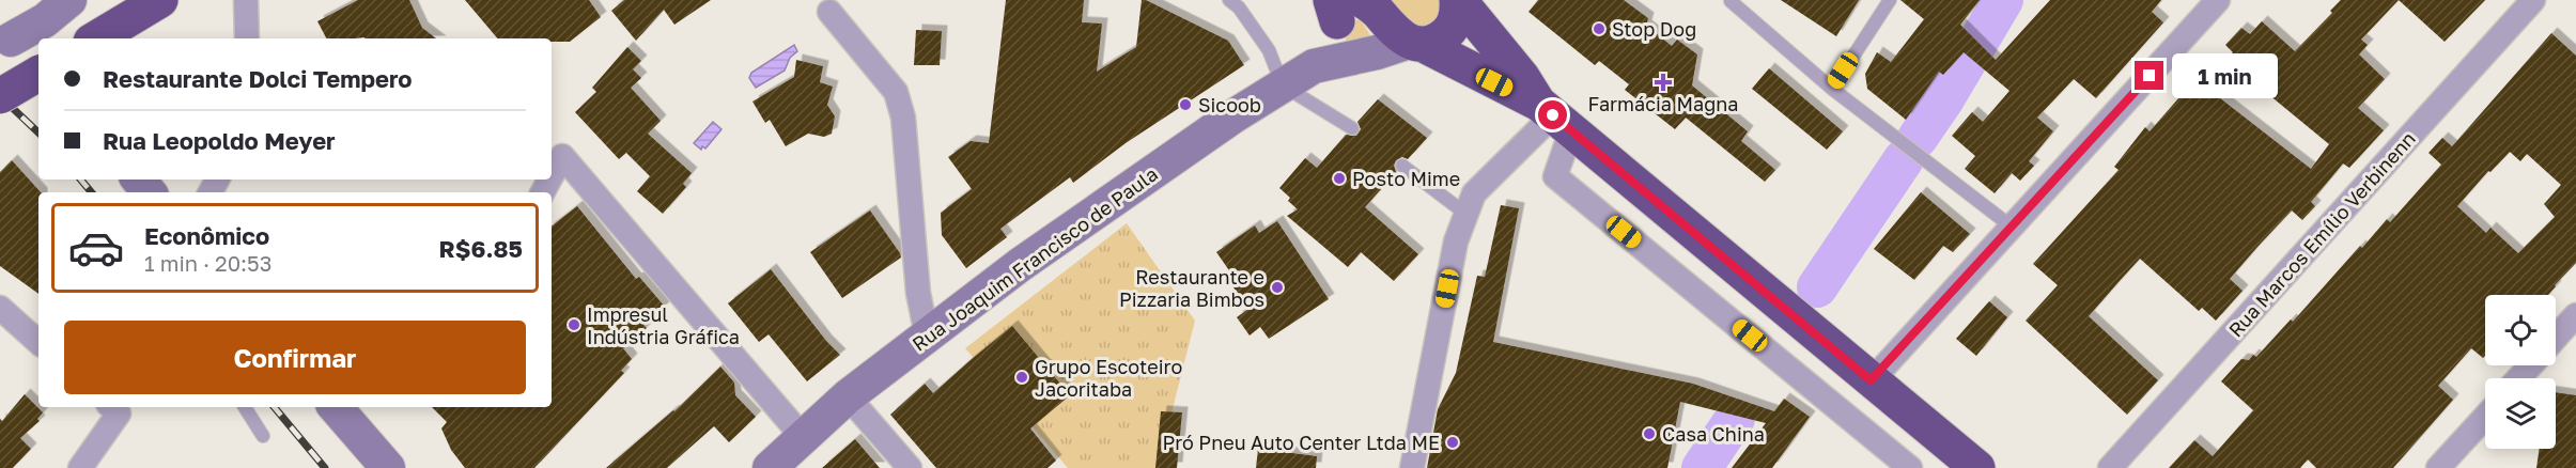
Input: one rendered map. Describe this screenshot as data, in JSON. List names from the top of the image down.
{
  "streets": {
    "street": ["Rua Marcos Emílio Verbinenn", "Rua Joaquim Francisco de Paula"]
  },
  "places": {
    "other": [
      "Stop Dog",
      "Sicoob",
      "Posto Mime",
      "Restaurante e Pizzaria Bimbos",
      "Impresul Indústria Gráfica",
      "Grupo Escoteiro Jacoritaba",
      "Casa China",
      "Pró Pneu Auto Center Ltda ME"
    ],
    "health": ["Farmácia Magna"]
  },
  "page": {
    "banner": ["Restaurante Dolci Tempero", "Rua Leopoldo Meyer"],
    "bubble": "1 min",
    "list": [
      {
        "name": "Econômico",
        "note": "1 min · 20:53",
        "value": "R$6.85"
      }
    ],
    "buttons": "Confirmar"
  }
}
